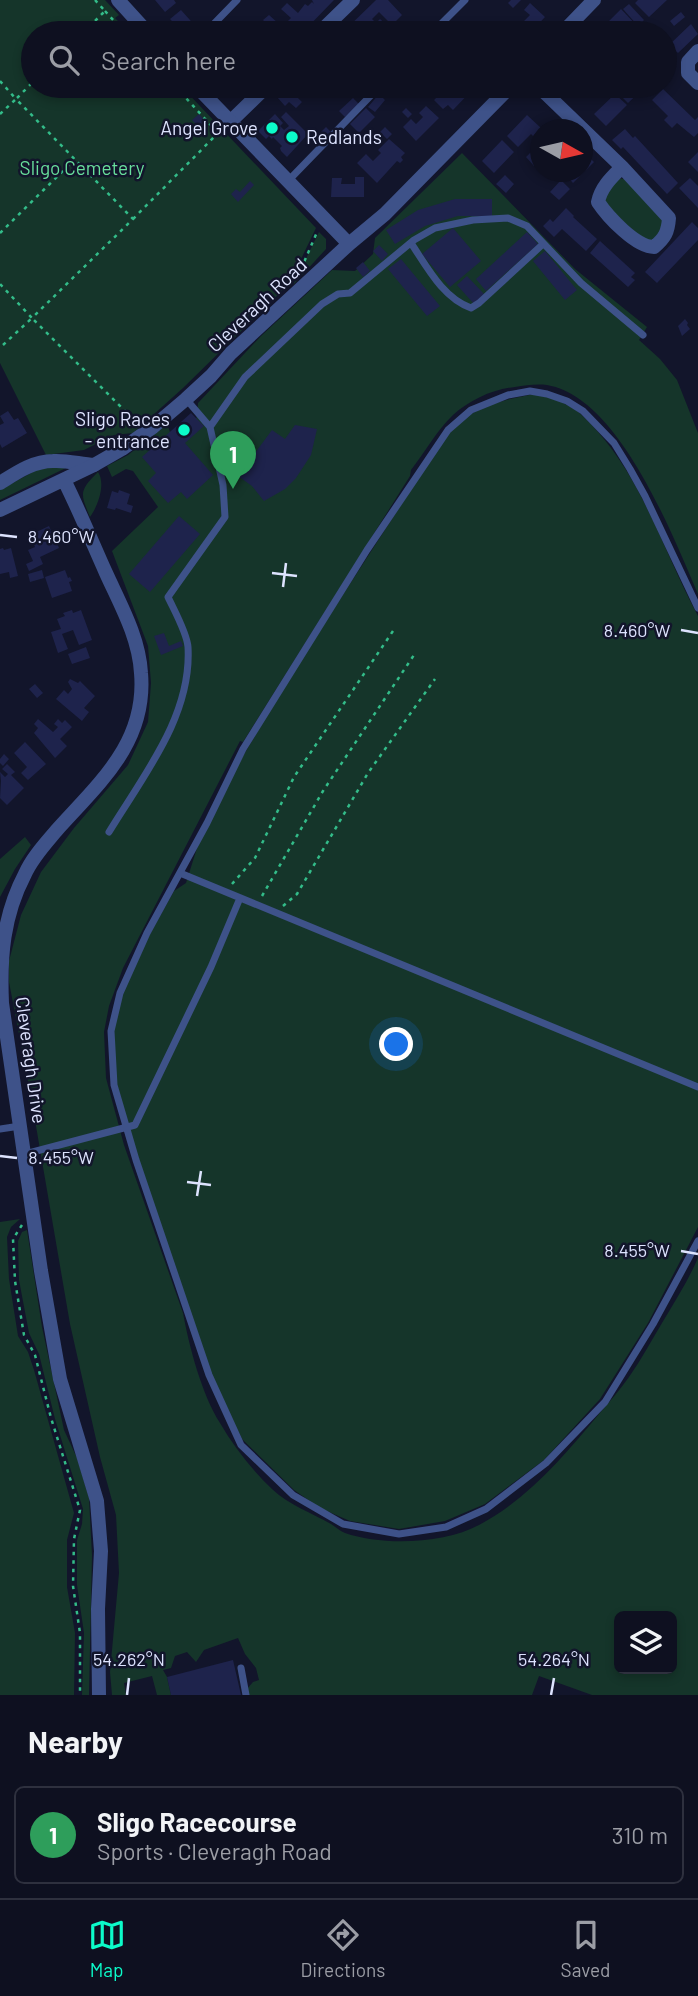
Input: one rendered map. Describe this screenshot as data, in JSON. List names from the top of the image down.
{
  "streets": {
    "street": ["Cleveragh Road", "Cleveragh Drive"]
  },
  "crossings": [
    ["Cleveragh Road", "Cleveragh Drive"]
  ],
  "parks": ["Sligo Cemetery"],
  "places": ["Angel Grove", "Redlands", "Sligo Races - entrance"],
  "north": "right",
  "page": {
    "search": "Search here",
    "pins": "1",
    "heading": "Nearby",
    "list": [
      {
        "mark": "1",
        "name": "Sligo Racecourse",
        "note": "Sports · Cleveragh Road",
        "value": "310 m"
      }
    ],
    "nav": ["Map", "Directions", "Saved"]
  },
  "coordinates": [
    "8.460°W",
    "8.455°W",
    "54.262°N",
    "54.264°N"
  ]
}
